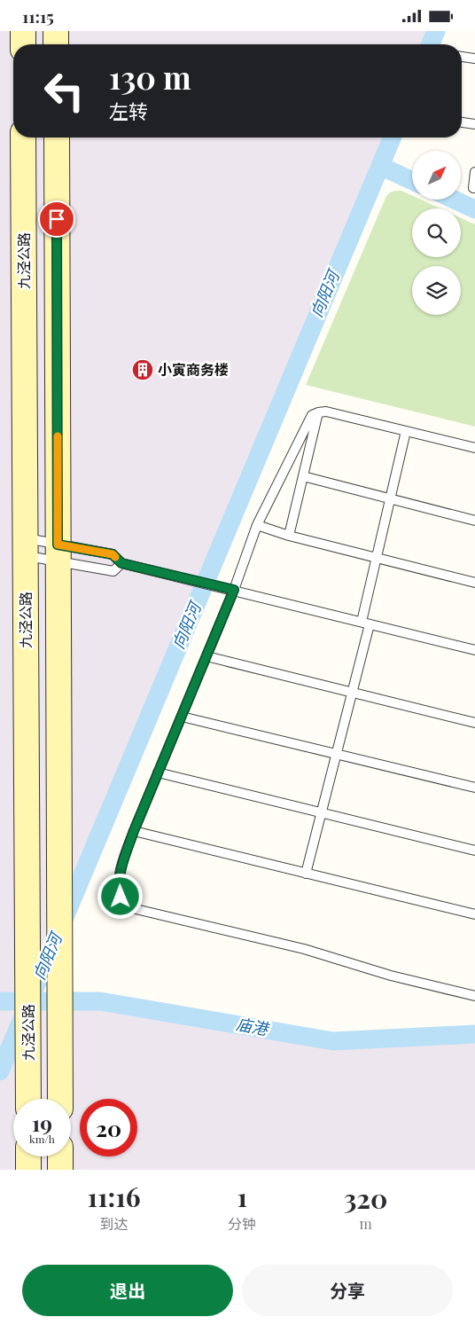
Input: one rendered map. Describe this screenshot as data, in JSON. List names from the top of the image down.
{
  "streets": {
    "main road": ["九泾公路"]
  },
  "water": ["向阳河", "庙港"],
  "places": {
    "building": ["小寅商务楼"]
  },
  "north": "top right",
  "page": {
    "status": "11:15",
    "turn": ["130 m", "左转"],
    "speed": "19 km/h",
    "limit": "20",
    "eta": [
      "11:16",
      "到达",
      "1",
      "分钟",
      "320",
      "m"
    ],
    "buttons": ["退出", "分享"]
  }
}
